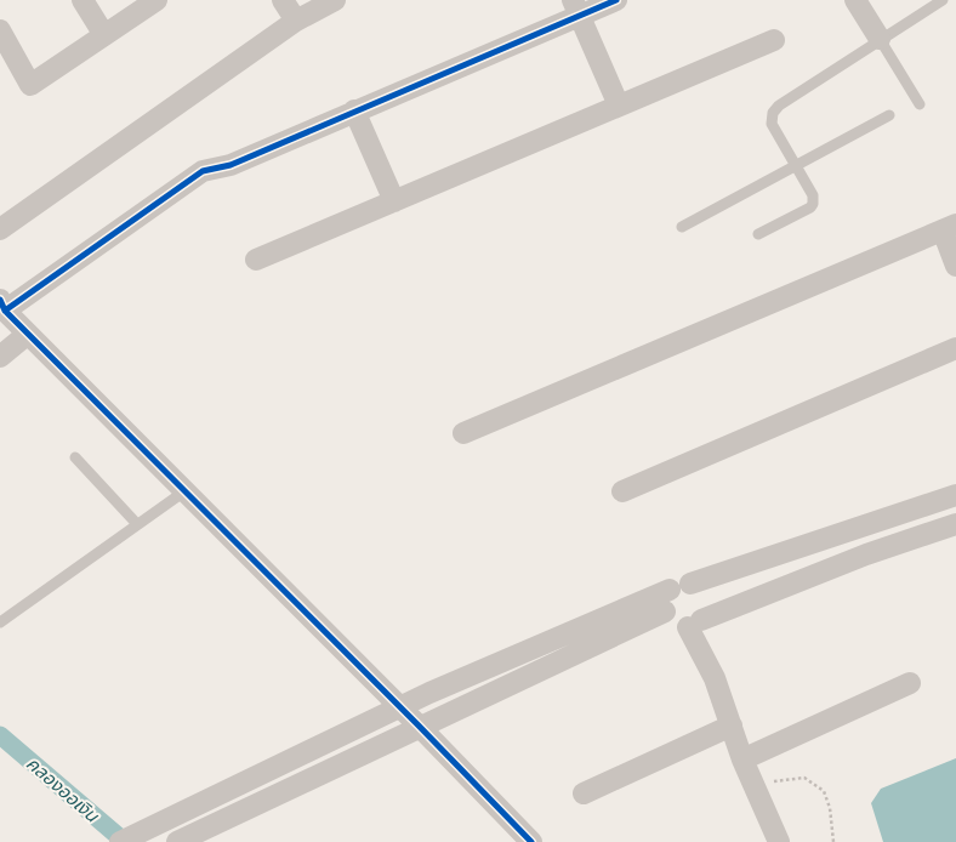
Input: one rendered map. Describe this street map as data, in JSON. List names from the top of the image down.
{
  "water": ["คลองออเงิน"]
}
